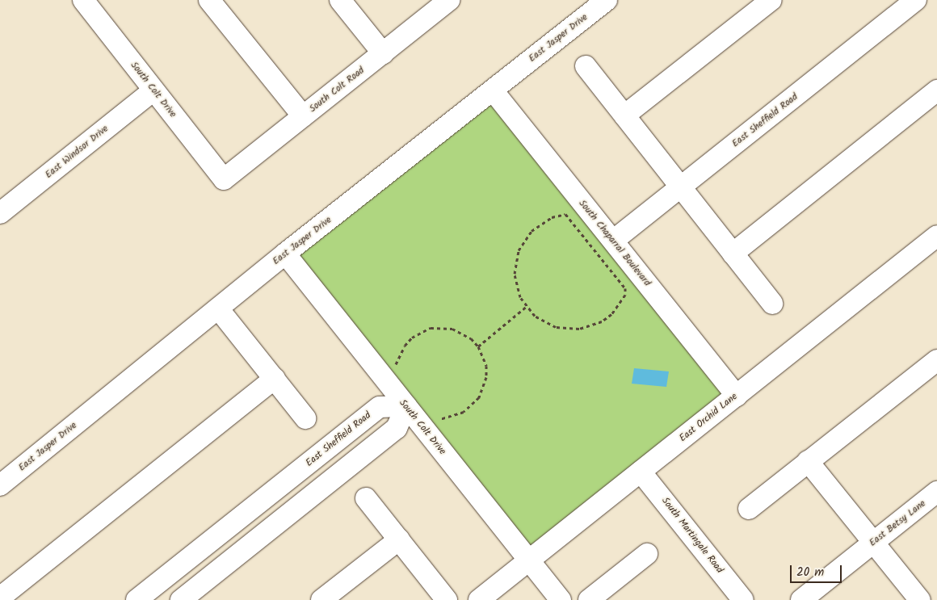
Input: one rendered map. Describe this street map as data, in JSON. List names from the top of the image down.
{
  "streets": {
    "street": [
      "East Jasper Drive",
      "South Colt Drive",
      "South Colt Road",
      "East Sheffield Road",
      "East Windsor Drive",
      "South Chaparral Boulevard",
      "East Orchid Lane",
      "East Betsy Lane",
      "South Martingale Road"
    ]
  },
  "crossings": [
    ["East Jasper Drive", "South Colt Drive"],
    ["East Jasper Drive", "South Chaparral Boulevard"],
    ["South Colt Drive", "South Colt Road"],
    ["South Colt Drive", "East Sheffield Road"],
    ["South Colt Drive", "East Windsor Drive"],
    ["South Colt Drive", "East Orchid Lane"],
    ["East Sheffield Road", "South Chaparral Boulevard"],
    ["South Chaparral Boulevard", "East Orchid Lane"],
    ["East Orchid Lane", "South Martingale Road"]
  ],
  "scale_bar": "20 m"
}
